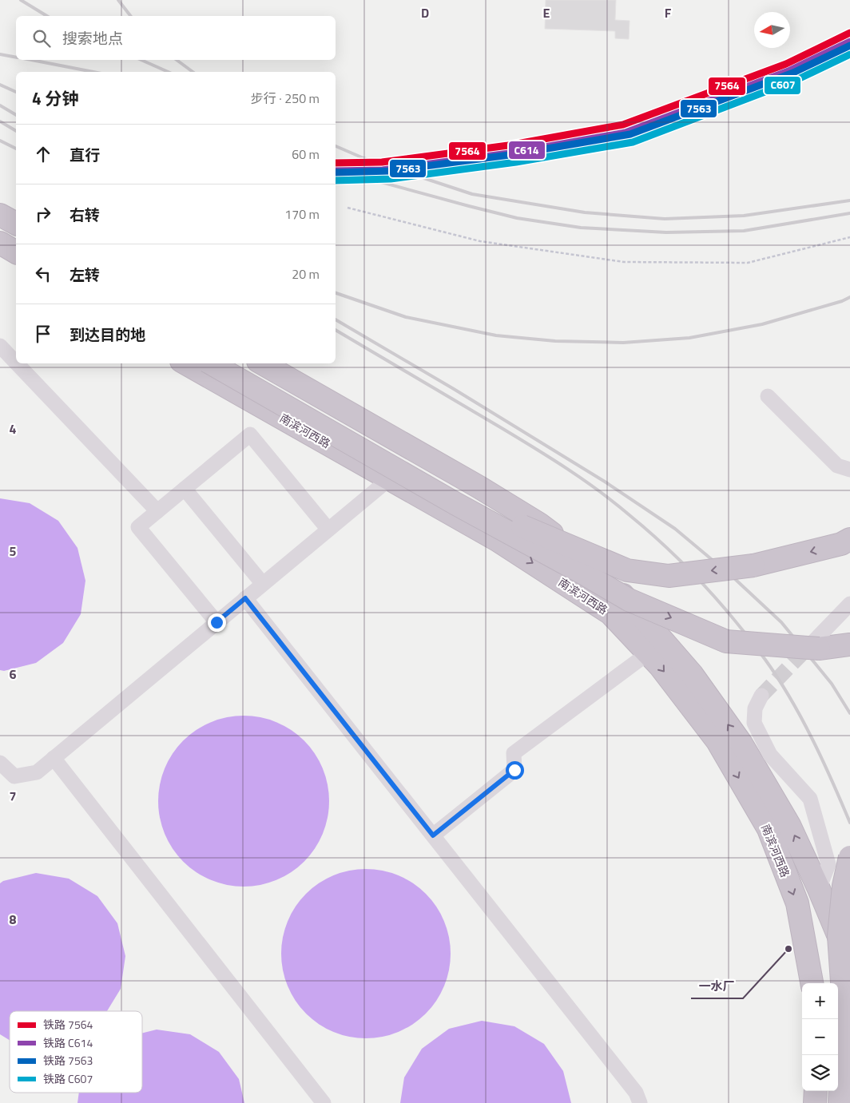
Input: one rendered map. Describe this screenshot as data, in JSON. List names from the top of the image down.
{
  "streets": {
    "highway": ["南滨河西路"]
  },
  "places": ["一水厂"],
  "lines": [
    "rail line 7564",
    "rail line C614",
    "rail line 7563",
    "rail line C607"
  ],
  "legend": [
    "铁路 7564",
    "铁路 C614",
    "铁路 7563",
    "铁路 C607"
  ],
  "north": "left",
  "page": {
    "search": "搜索地点",
    "heading": ["4 分钟", "步行 · 250 m"],
    "list": [
      ["直行", "60 m"],
      ["右转", "170 m"],
      ["左转", "20 m"],
      "到达目的地"
    ],
    "map_buttons": ["+", "−"]
  },
  "grid": {
    "columns": ["D", "E", "F"],
    "rows": [
      "4",
      "5",
      "6",
      "7",
      "8"
    ]
  }
}
